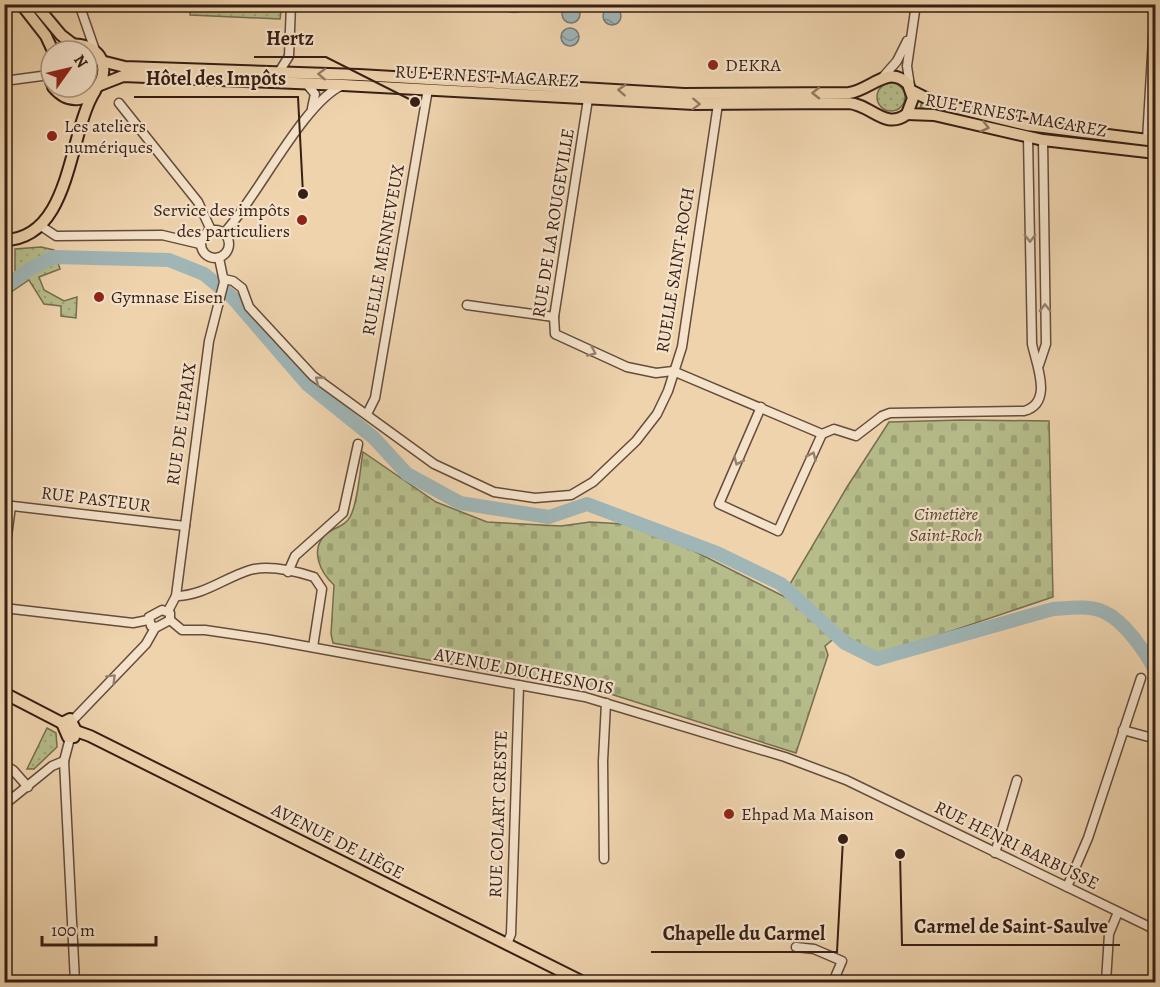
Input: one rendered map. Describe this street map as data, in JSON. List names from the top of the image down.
{
  "streets": {
    "main road": ["RUE ERNEST MACAREZ", "AVENUE DE LIÈGE"],
    "street": [
      "RUE DE LA ROUGEVILLE",
      "RUELLE MENNEVEUX",
      "RUELLE SAINT-ROCH",
      "RUE DE L'EPAIX",
      "RUE PASTEUR",
      "AVENUE DUCHESNOIS",
      "RUE COLART CRESTE",
      "RUE HENRI BARBUSSE"
    ]
  },
  "crossings": [
    ["RUE ERNEST MACAREZ", "RUE DE LA ROUGEVILLE"],
    ["RUE ERNEST MACAREZ", "RUELLE MENNEVEUX"],
    ["RUE ERNEST MACAREZ", "RUELLE SAINT-ROCH"],
    ["RUE DE LA ROUGEVILLE", "RUELLE SAINT-ROCH"],
    ["RUELLE MENNEVEUX", "RUELLE SAINT-ROCH"],
    ["RUELLE SAINT-ROCH", "RUE DE L'EPAIX"],
    ["RUE DE L'EPAIX", "RUE PASTEUR"],
    ["AVENUE DUCHESNOIS", "RUE COLART CRESTE"],
    ["AVENUE DUCHESNOIS", "RUE HENRI BARBUSSE"],
    ["RUE COLART CRESTE", "AVENUE DE LIÈGE"]
  ],
  "one_way": ["RUE DE LA ROUGEVILLE"],
  "parks": ["Cimetière Saint-Roch"],
  "places": [
    "DEKRA",
    "Hertz",
    "Les ateliers numériques",
    "Hôtel des Impôts",
    "Service des impôts des particuliers",
    "Gymnase Eisen",
    "Ehpad Ma Maison",
    "Chapelle du Carmel",
    "Carmel de Saint-Saulve"
  ],
  "scale_bar": "100 m",
  "north": "top right"
}
